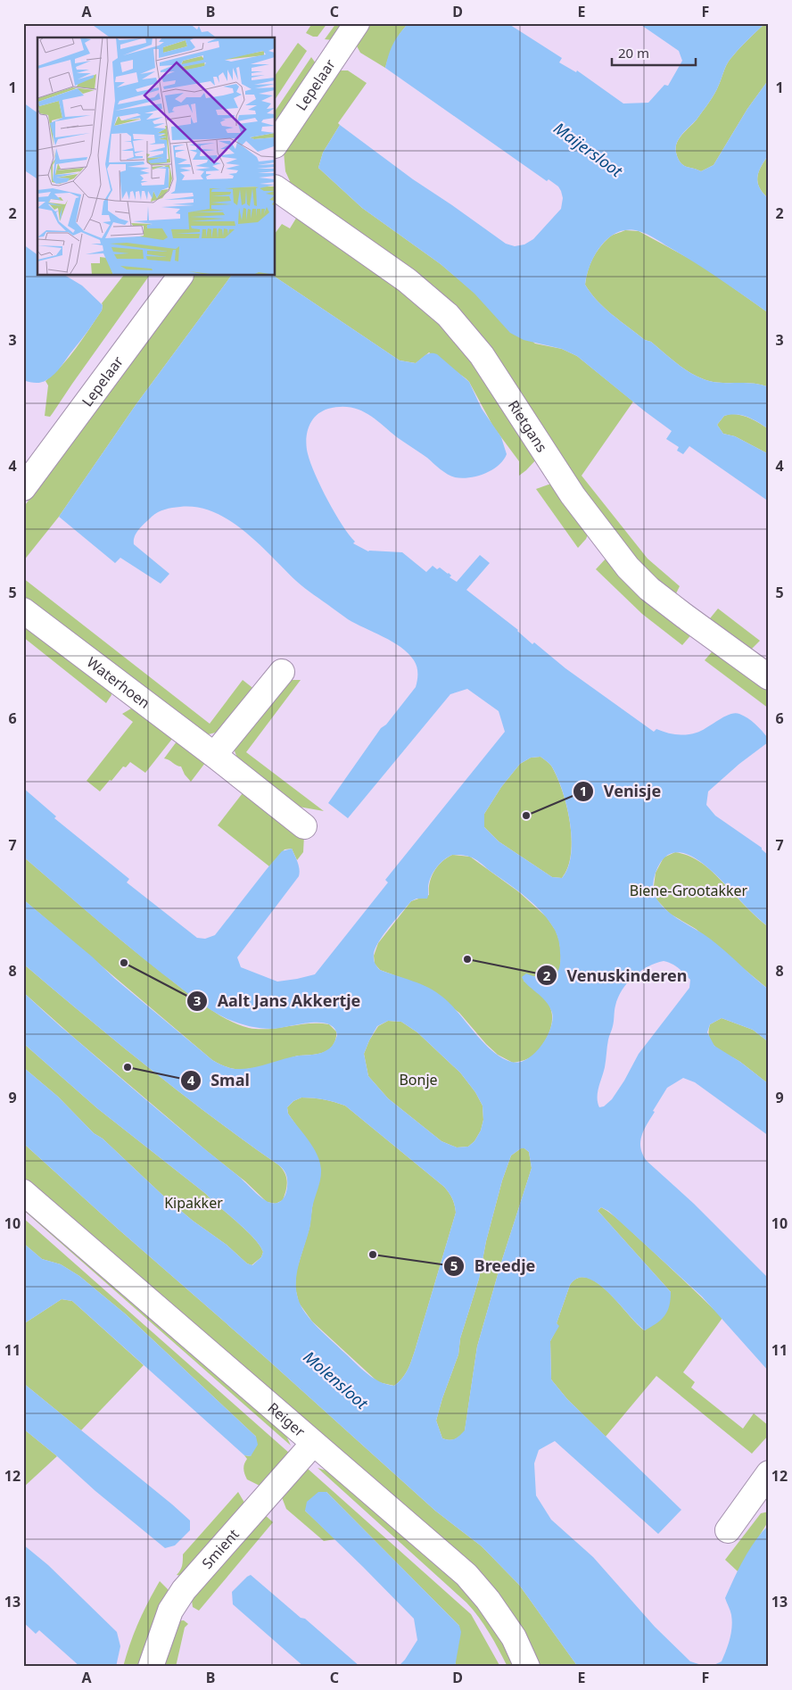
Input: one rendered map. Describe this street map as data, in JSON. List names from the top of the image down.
{
  "streets": {
    "street": [
      "Lepelaar",
      "Rietgans",
      "Waterhoen",
      "Reiger",
      "Smient"
    ]
  },
  "crossings": [
    ["Reiger", "Smient"]
  ],
  "water": ["Maijersloot", "Molensloot"],
  "parks": ["Biene-Grootakker", "Bonje", "Kipakker"],
  "places": [
    "Venisje",
    "Venuskinderen",
    "Aalt Jans Akkertje",
    "Smal",
    "Breedje"
  ],
  "scale_bar": "20 m",
  "grid": {
    "columns": [
      "A",
      "B",
      "C",
      "D",
      "E",
      "F"
    ],
    "rows": [
      "1",
      "2",
      "3",
      "4",
      "5",
      "6",
      "7",
      "8",
      "9",
      "10",
      "11",
      "12",
      "13"
    ]
  }
}
